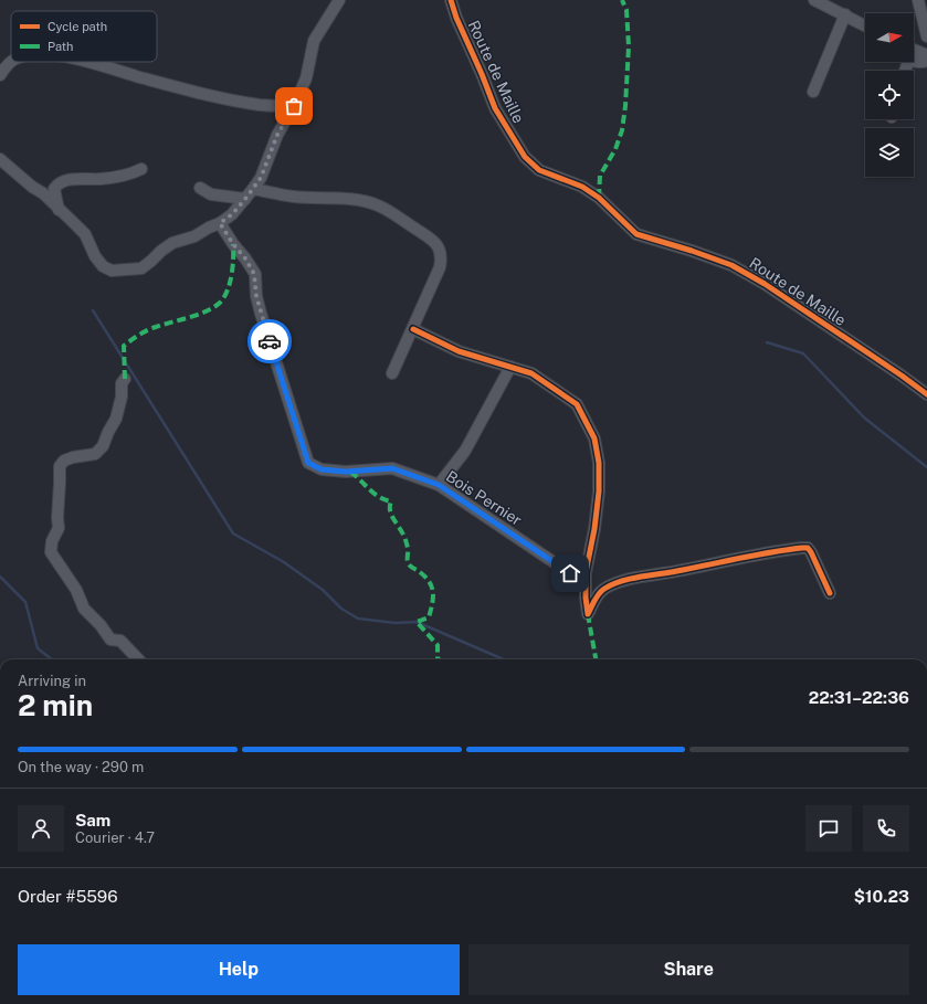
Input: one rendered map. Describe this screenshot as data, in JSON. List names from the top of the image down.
{
  "streets": {
    "street": ["Route de Maille", "Bois Pernier"]
  },
  "legend": ["Cycle path", "Path"],
  "north": "right",
  "page": {
    "heading": ["2 min", "Arriving in", "22:31–22:36"],
    "panel": [
      "Sam",
      "Courier · 4.7",
      "Order #5596",
      "$10.23"
    ],
    "bar": "On the way · 290 m",
    "buttons": ["Help", "Share"]
  }
}
